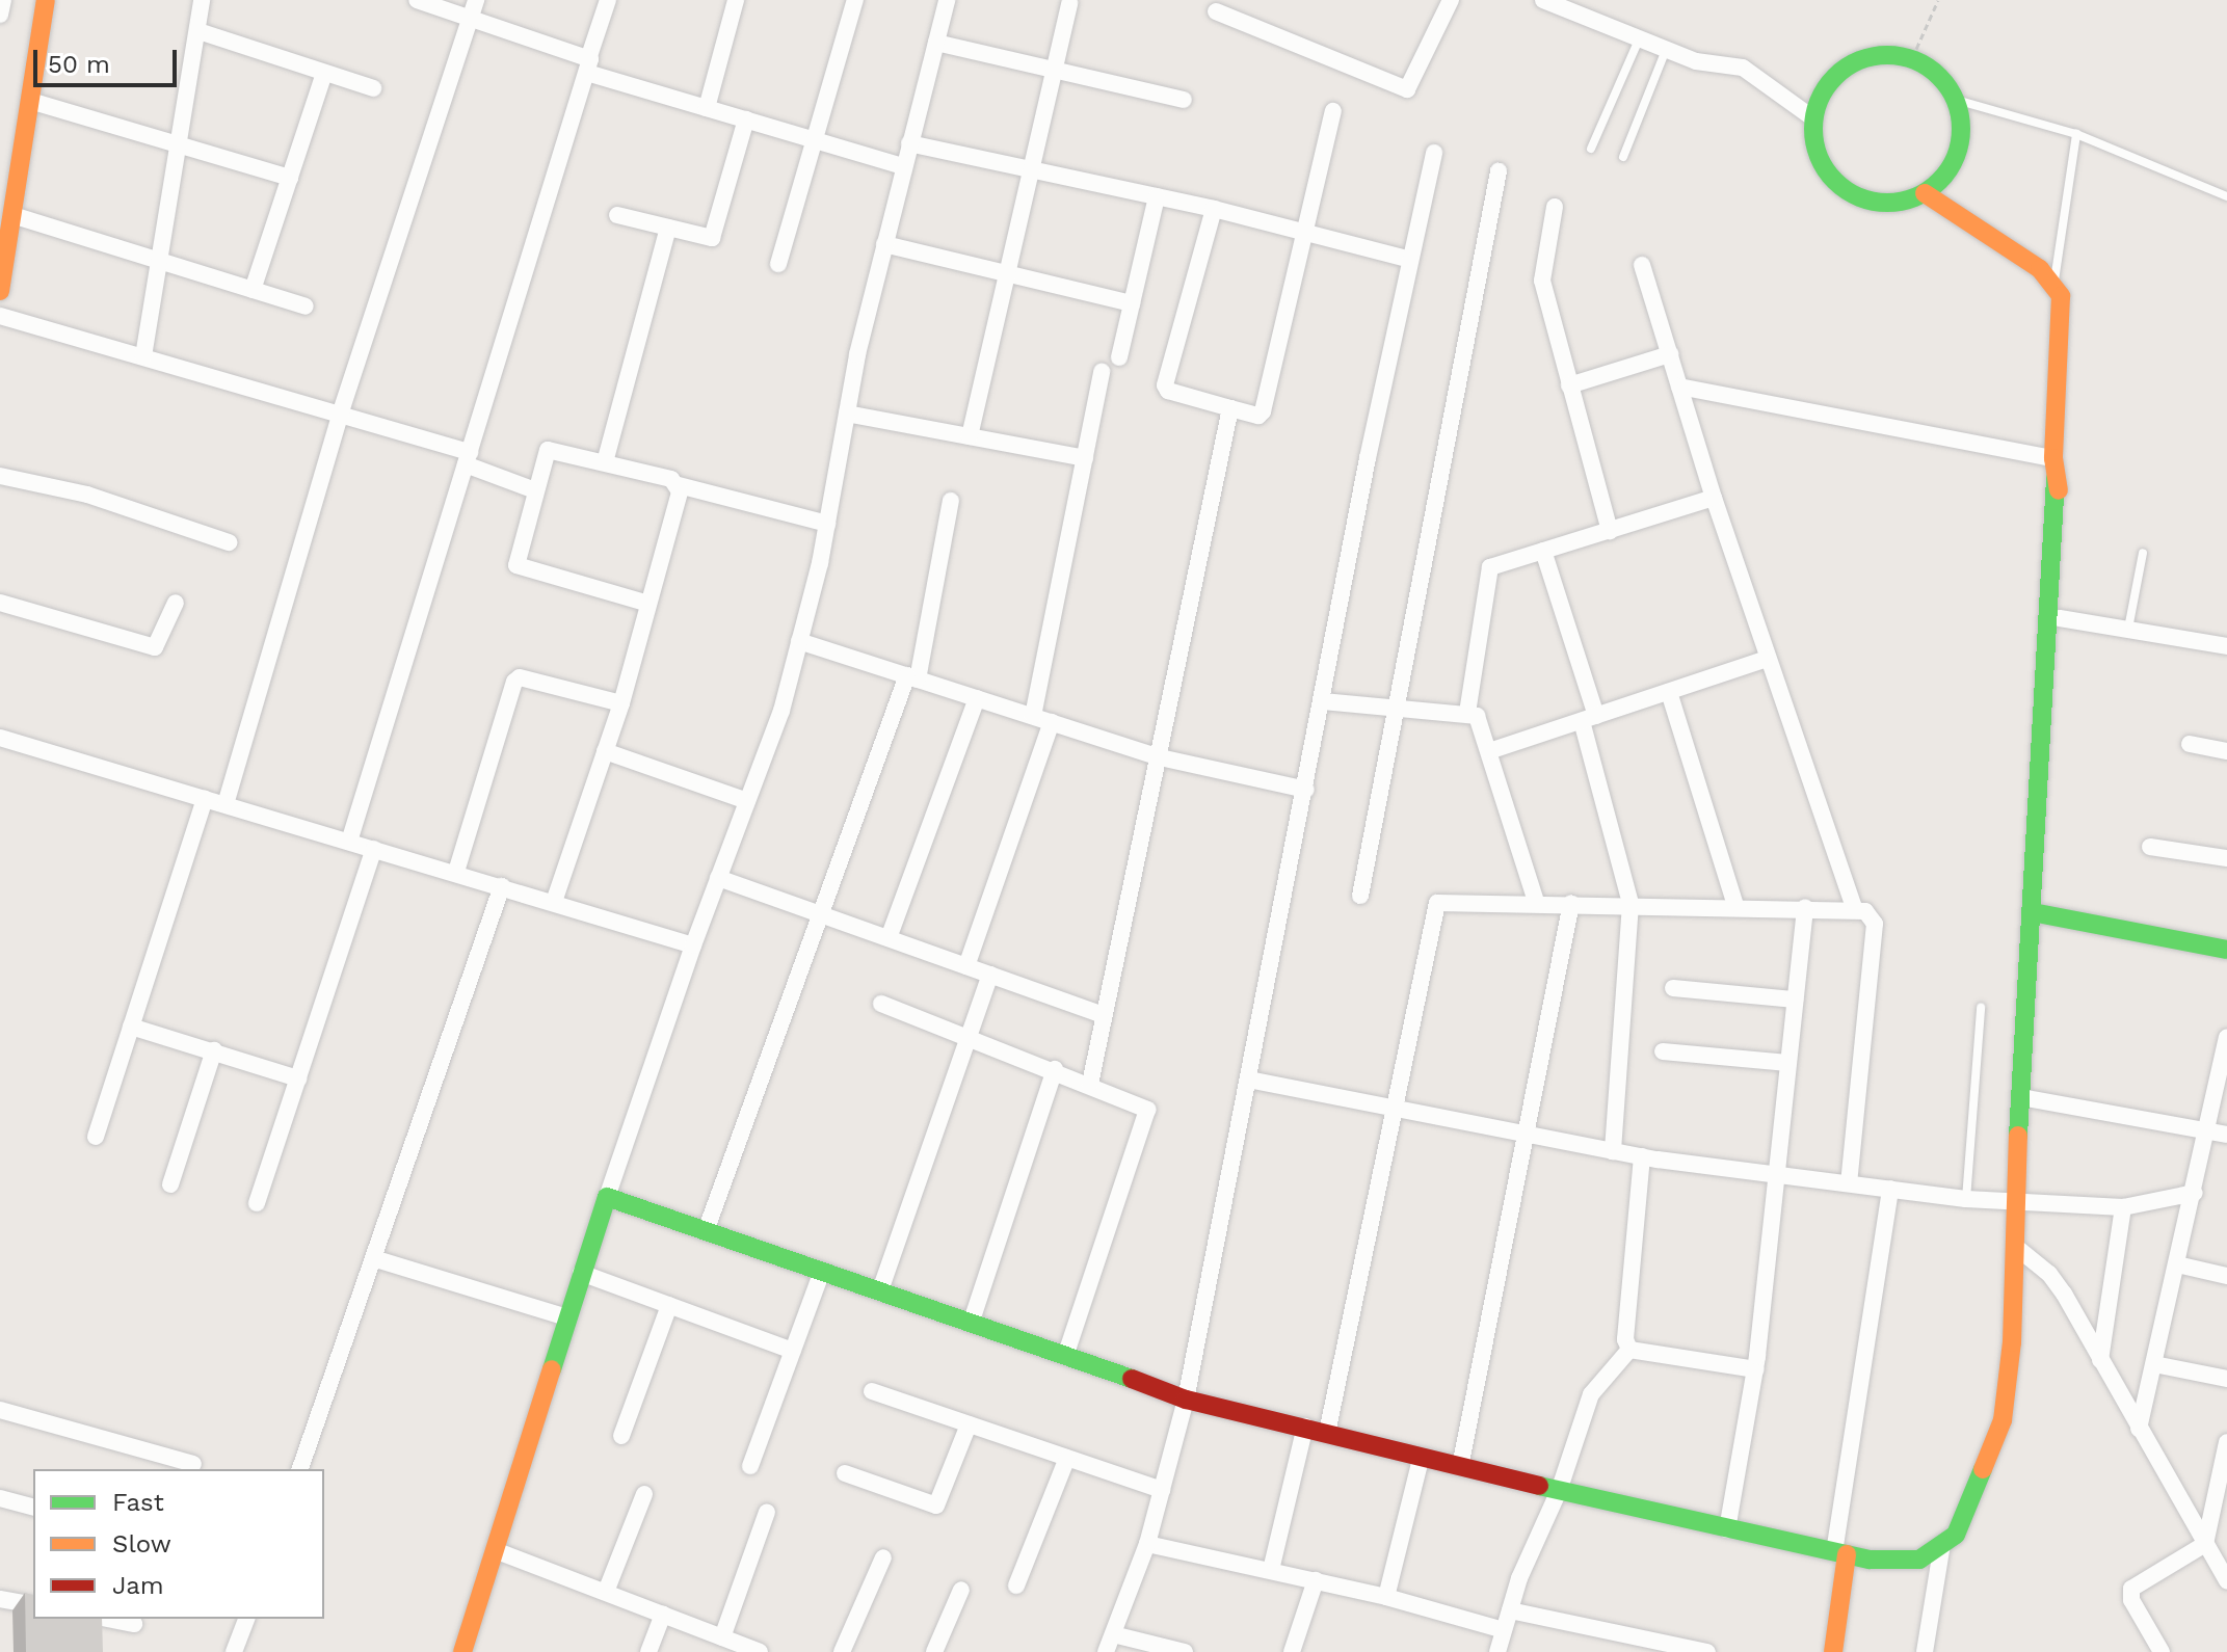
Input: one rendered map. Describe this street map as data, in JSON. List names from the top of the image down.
{
  "legend": ["Fast", "Slow", "Jam"],
  "scale_bar": "50 m"
}
